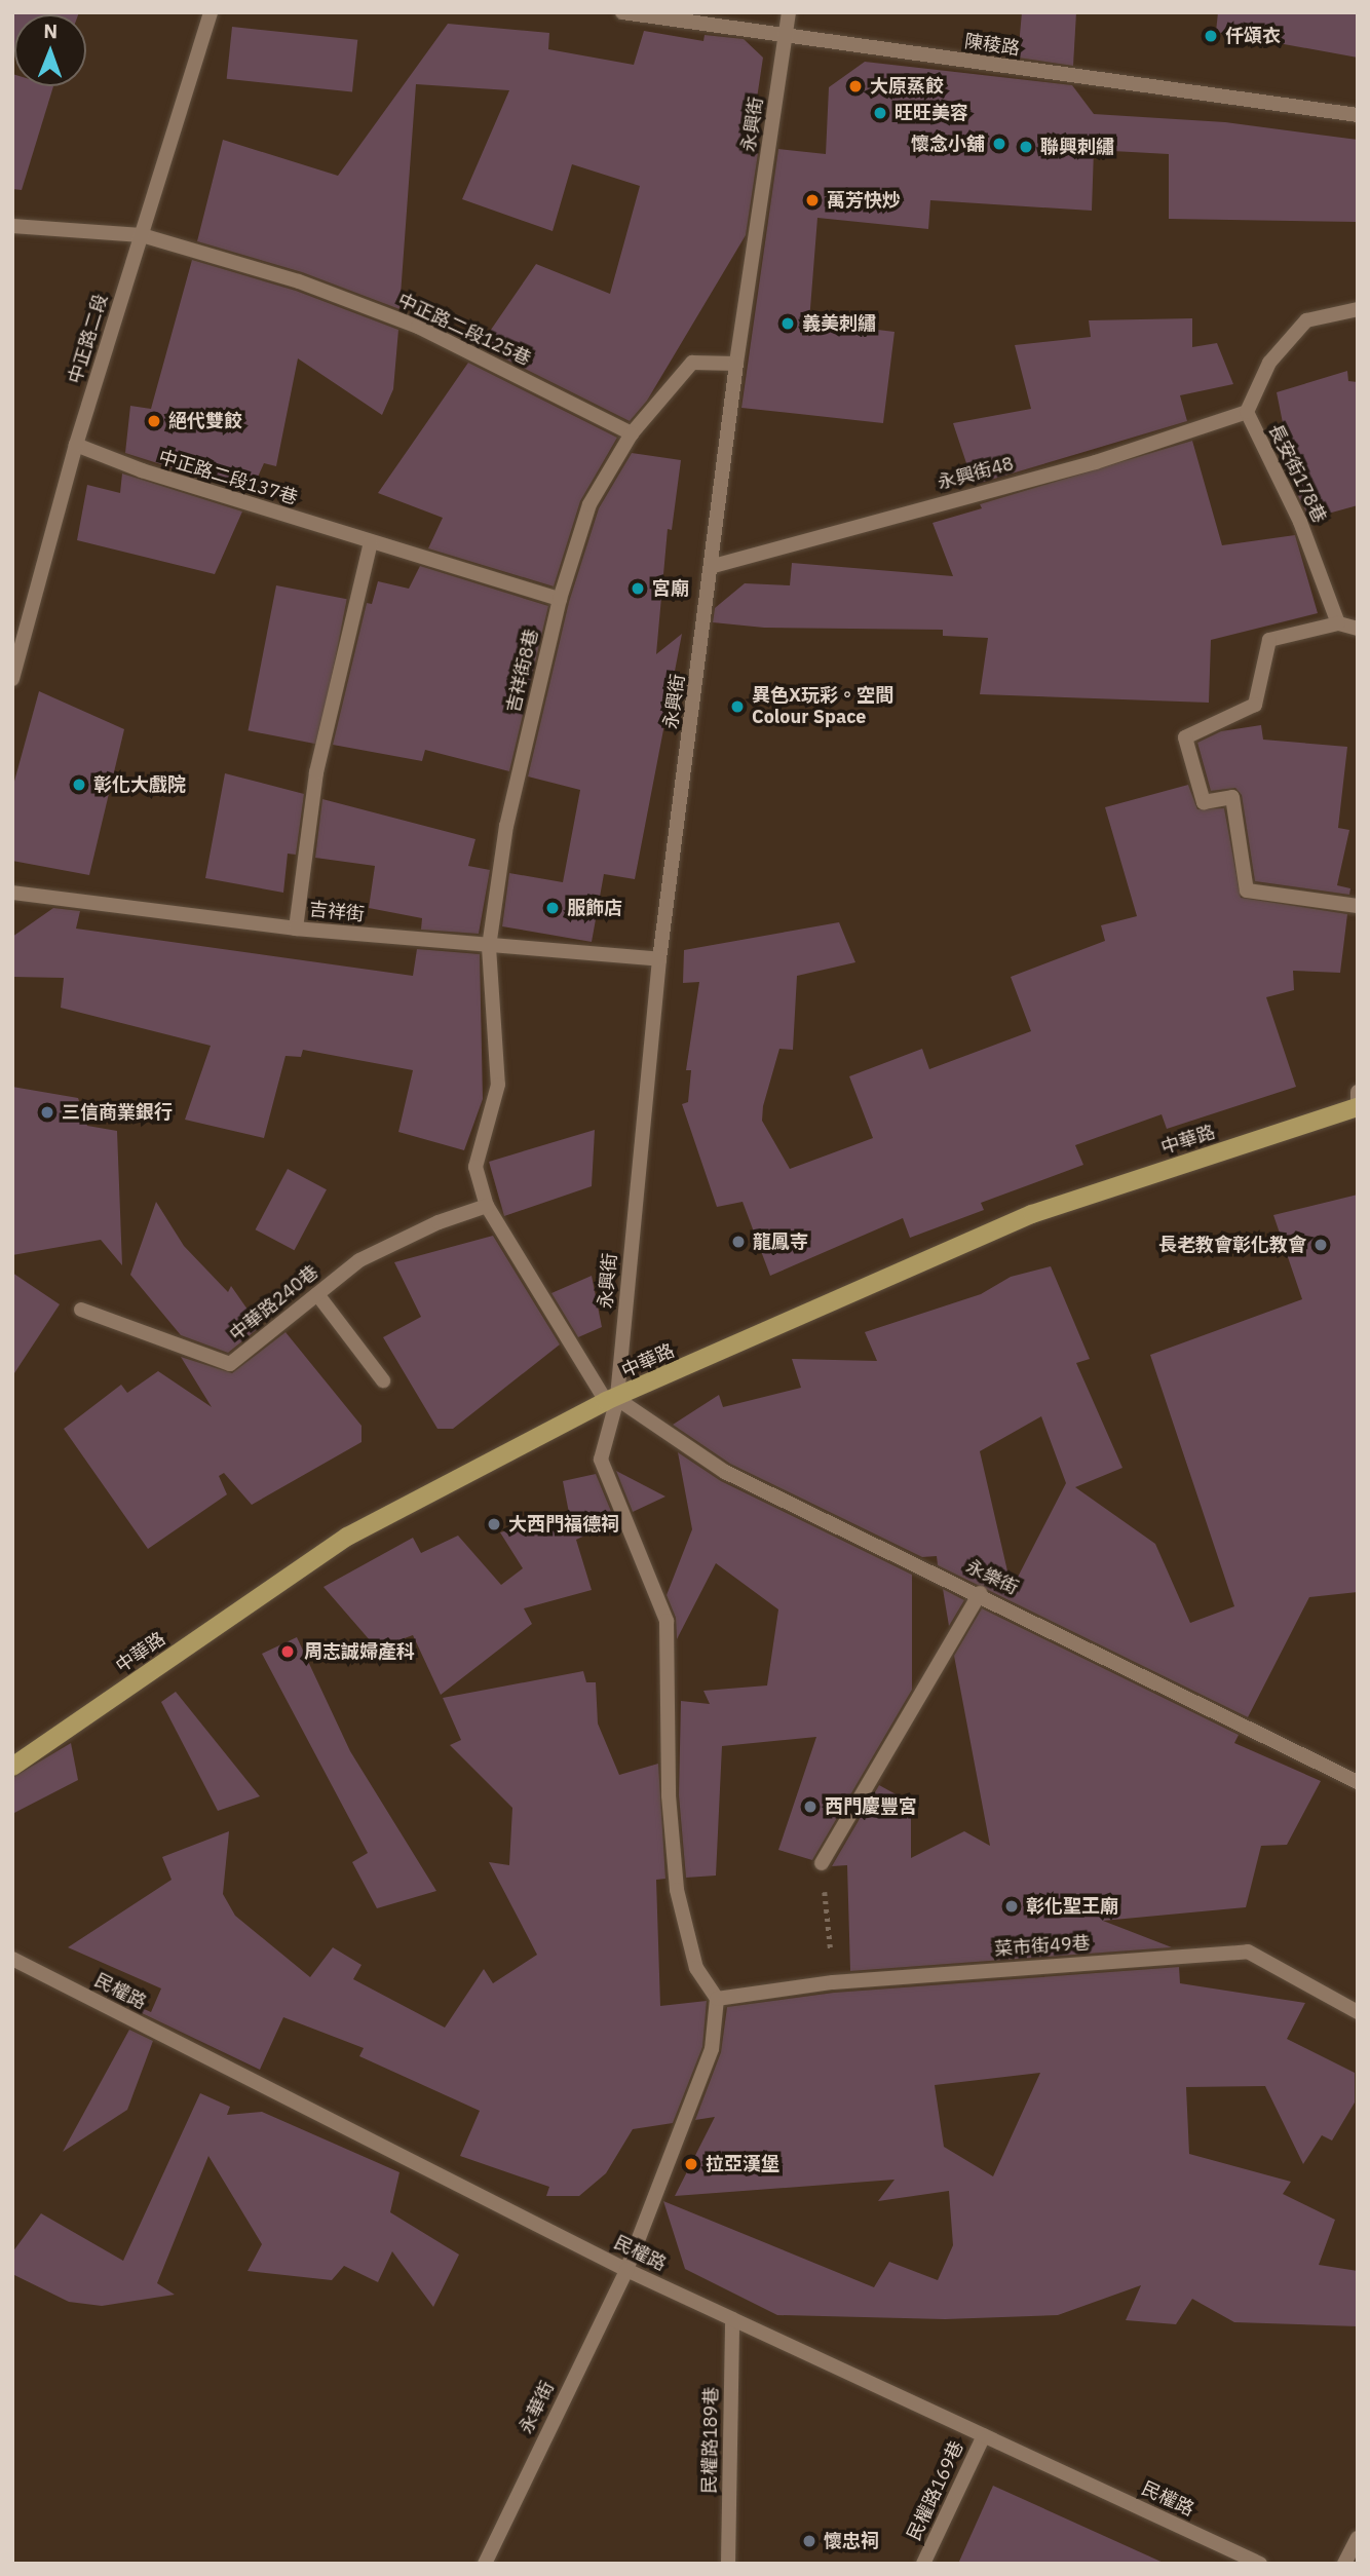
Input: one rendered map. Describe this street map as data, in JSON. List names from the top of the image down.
{
  "streets": {
    "main road": ["中華路"],
    "street": [
      "陳稜路",
      "永興街",
      "中正路二段125巷",
      "中正路二段",
      "永興街48",
      "長安街178巷",
      "中正路二段137巷",
      "吉祥街8巷",
      "吉祥街",
      "中華路240巷",
      "永樂街",
      "菜市街49巷",
      "民權路",
      "永華街",
      "民權路189巷",
      "民權路169巷"
    ]
  },
  "crossings": [
    ["陳稜路", "永興街"],
    ["永興街", "永興街48"],
    ["永興街", "吉祥街"],
    ["永興街", "中華路"],
    ["永興街", "永樂街"],
    ["永興街", "菜市街49巷"],
    ["永興街", "永華街"],
    ["中正路二段125巷", "中正路二段"],
    ["中正路二段125巷", "吉祥街8巷"],
    ["中正路二段", "中正路二段137巷"],
    ["永興街48", "長安街178巷"],
    ["吉祥街8巷", "吉祥街"],
    ["中華路", "永樂街"],
    ["菜市街49巷", "永華街"],
    ["民權路", "永華街"],
    ["民權路", "民權路189巷"],
    ["民權路", "民權路169巷"]
  ],
  "places": [
    "仟頌衣",
    "大原蒸餃",
    "旺旺美容",
    "懷念小舖",
    "聯興刺繡",
    "萬芳快炒",
    "義美刺繡",
    "絕代雙餃",
    "宮廟",
    "異色X玩彩。空間 Colour Space",
    "彰化大戲院",
    "服飾店",
    "三信商業銀行",
    "龍鳳寺",
    "長老教會彰化教會",
    "大西門福德祠",
    "周志誠婦產科",
    "西門慶豐宮",
    "彰化聖王廟",
    "拉亞漢堡",
    "懷忠祠"
  ],
  "north": "top"
}
